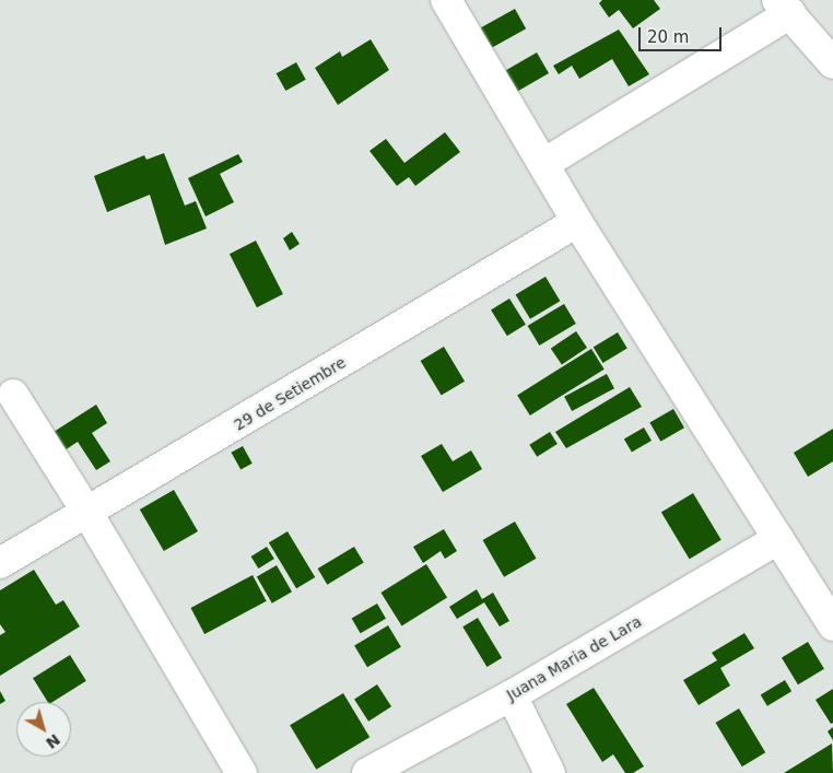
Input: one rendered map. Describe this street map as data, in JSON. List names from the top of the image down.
{
  "streets": {
    "street": ["29 de Setiembre", "Juana Maria de Lara"]
  },
  "scale_bar": "20 m",
  "north": "bottom right"
}
